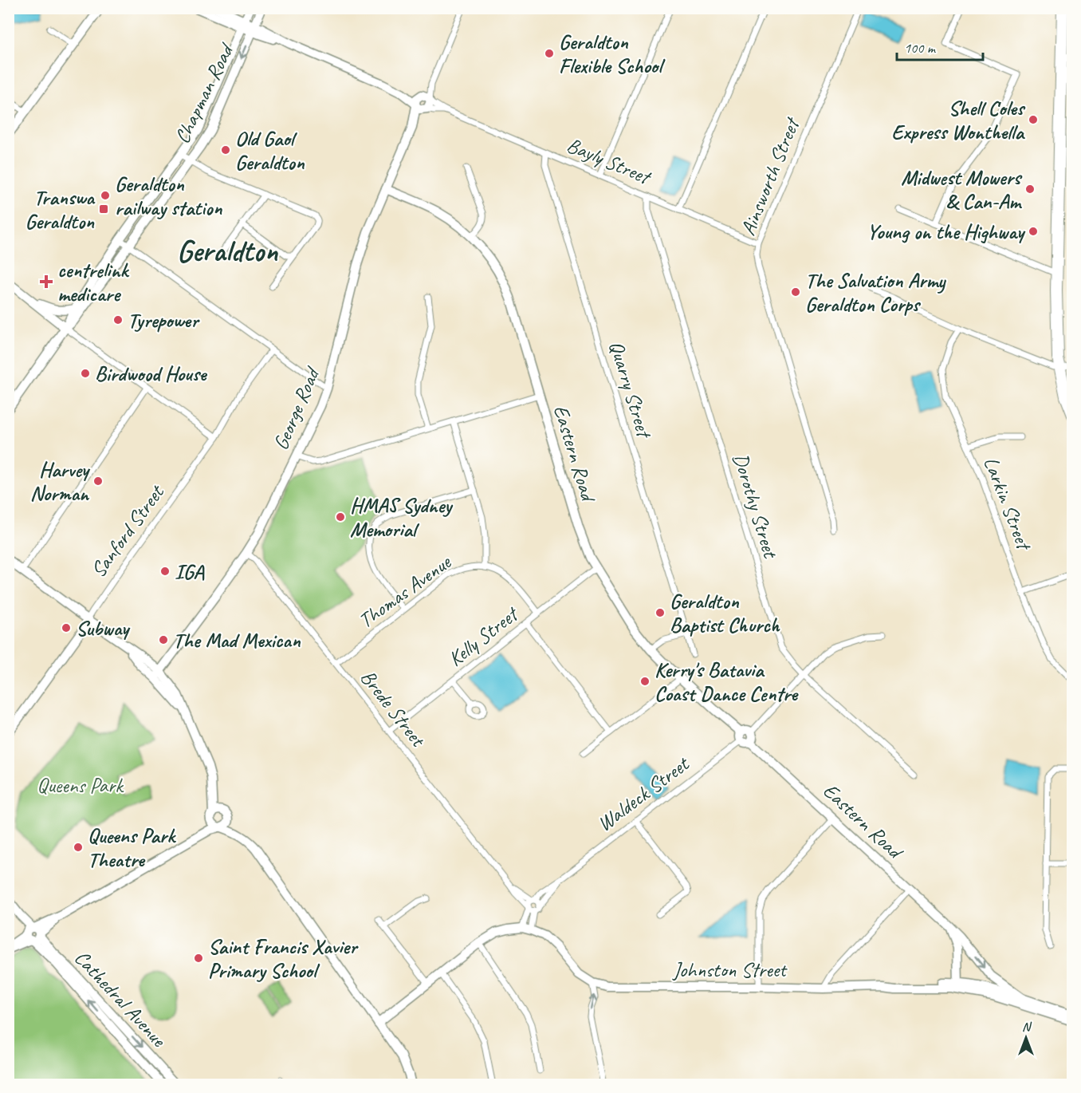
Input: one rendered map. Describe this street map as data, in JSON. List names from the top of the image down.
{
  "streets": {
    "main road": [
      "Chapman Road",
      "Bayly Street",
      "George Road",
      "Eastern Road",
      "Sanford Street",
      "Johnston Street",
      "Cathedral Avenue"
    ],
    "street": [
      "Ainsworth Street",
      "Quarry Street",
      "Larkin Street",
      "Dorothy Street",
      "Thomas Avenue",
      "Kelly Street",
      "Brede Street",
      "Waldeck Street"
    ]
  },
  "crossings": [
    ["Chapman Road", "Bayly Street"],
    ["Bayly Street", "Ainsworth Street"],
    ["Bayly Street", "Quarry Street"],
    ["Bayly Street", "George Road"],
    ["Bayly Street", "Dorothy Street"],
    ["George Road", "Eastern Road"],
    ["George Road", "Brede Street"],
    ["Eastern Road", "Kelly Street"],
    ["Eastern Road", "Waldeck Street"],
    ["Eastern Road", "Johnston Street"],
    ["Thomas Avenue", "Kelly Street"],
    ["Thomas Avenue", "Brede Street"],
    ["Kelly Street", "Brede Street"],
    ["Brede Street", "Waldeck Street"]
  ],
  "districts": ["Geraldton"],
  "parks": ["Queens Park"],
  "places": {
    "other": [
      "Geraldton Flexible School",
      "Shell Coles Express Wonthella",
      "Old Gaol Geraldton",
      "Midwest Mowers & Can-Am",
      "Geraldton railway station",
      "Young on the Highway",
      "The Salvation Army Geraldton Corps",
      "Tyrepower",
      "Birdwood House",
      "Harvey Norman",
      "HMAS Sydney Memorial",
      "IGA",
      "Geraldton Baptist Church",
      "Subway",
      "The Mad Mexican",
      "Kerry's Batavia Coast Dance Centre",
      "Queens Park Theatre",
      "Saint Francis Xavier Primary School"
    ],
    "transit": ["Transwa Geraldton"],
    "health": ["centrelink medicare"]
  },
  "scale_bar": "100 m",
  "north": "top"
}
